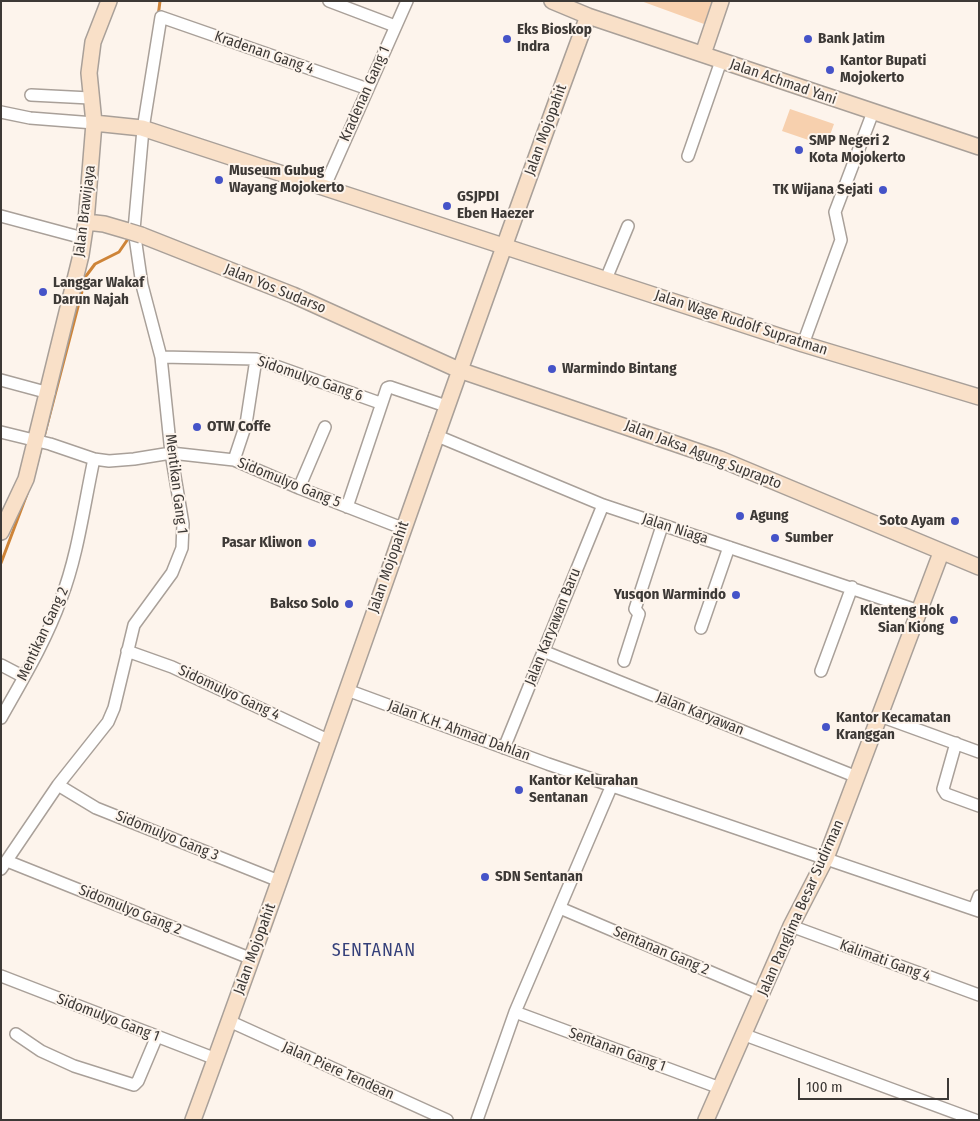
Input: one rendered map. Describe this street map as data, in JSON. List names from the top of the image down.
{
  "streets": {
    "street": [
      "Kradenan Gang 4",
      "Jalan Achmad Yani",
      "Kradenan Gang 1",
      "Jalan Mojopahit",
      "Jalan Brawijaya",
      "Jalan Yos Sudarso",
      "Jalan Wage Rudolf Supratman",
      "Sidomulyo Gang 6",
      "Jalan Jaksa Agung Suprapto",
      "Sidomulyo Gang 5",
      "Mentikan Gang 1",
      "Jalan Niaga",
      "Jalan Karyawan Baru",
      "Mentikan Gang 2",
      "Sidomulyo Gang 4",
      "Jalan Karyawan",
      "Jalan K.H. Ahmad Dahlan",
      "Sidomulyo Gang 3",
      "Jalan Panglima Besar Sudirman",
      "Sidomulyo Gang 2",
      "Sentanan Gang 2",
      "Kalimati Gang 4",
      "Sidomulyo Gang 1",
      "Sentanan Gang 1",
      "Jalan Piere Tendean"
    ]
  },
  "crossings": [
    ["Kradenan Gang 4", "Kradenan Gang 1"],
    ["Kradenan Gang 4", "Mentikan Gang 1"],
    ["Jalan Achmad Yani", "Jalan Mojopahit"],
    ["Kradenan Gang 1", "Jalan Wage Rudolf Supratman"],
    ["Jalan Mojopahit", "Jalan Yos Sudarso"],
    ["Jalan Mojopahit", "Jalan Wage Rudolf Supratman"],
    ["Jalan Mojopahit", "Sidomulyo Gang 6"],
    ["Jalan Mojopahit", "Jalan Jaksa Agung Suprapto"],
    ["Jalan Mojopahit", "Sidomulyo Gang 5"],
    ["Jalan Mojopahit", "Jalan Niaga"],
    ["Jalan Mojopahit", "Sidomulyo Gang 4"],
    ["Jalan Mojopahit", "Jalan K.H. Ahmad Dahlan"],
    ["Jalan Mojopahit", "Sidomulyo Gang 3"],
    ["Jalan Mojopahit", "Sidomulyo Gang 2"],
    ["Jalan Mojopahit", "Sidomulyo Gang 1"],
    ["Jalan Mojopahit", "Jalan Piere Tendean"],
    ["Jalan Brawijaya", "Jalan Yos Sudarso"],
    ["Jalan Brawijaya", "Jalan Wage Rudolf Supratman"],
    ["Jalan Brawijaya", "Sidomulyo Gang 5"],
    ["Jalan Yos Sudarso", "Jalan Jaksa Agung Suprapto"],
    ["Jalan Yos Sudarso", "Mentikan Gang 1"],
    ["Jalan Wage Rudolf Supratman", "Mentikan Gang 1"],
    ["Sidomulyo Gang 6", "Mentikan Gang 1"],
    ["Jalan Jaksa Agung Suprapto", "Jalan Panglima Besar Sudirman"],
    ["Sidomulyo Gang 5", "Mentikan Gang 1"],
    ["Sidomulyo Gang 5", "Mentikan Gang 2"],
    ["Mentikan Gang 1", "Sidomulyo Gang 4"],
    ["Mentikan Gang 1", "Sidomulyo Gang 3"],
    ["Mentikan Gang 1", "Sidomulyo Gang 2"],
    ["Jalan Niaga", "Jalan Karyawan Baru"],
    ["Jalan Niaga", "Jalan Panglima Besar Sudirman"],
    ["Jalan Karyawan Baru", "Jalan Karyawan"],
    ["Jalan Karyawan Baru", "Jalan K.H. Ahmad Dahlan"],
    ["Jalan Karyawan", "Jalan Panglima Besar Sudirman"],
    ["Jalan K.H. Ahmad Dahlan", "Jalan Panglima Besar Sudirman"],
    ["Jalan Panglima Besar Sudirman", "Sentanan Gang 2"],
    ["Jalan Panglima Besar Sudirman", "Kalimati Gang 4"],
    ["Jalan Panglima Besar Sudirman", "Sentanan Gang 1"]
  ],
  "districts": ["SENTANAN"],
  "places": [
    "Eks Bioskop Indra",
    "Bank Jatim",
    "Kantor Bupati Mojokerto",
    "SMP Negeri 2 Kota Mojokerto",
    "Museum Gubug Wayang Mojokerto",
    "TK Wijana Sejati",
    "GSJPDI Eben Haezer",
    "Langgar Wakaf Darun Najah",
    "Warmindo Bintang",
    "OTW Coffe",
    "Agung",
    "Soto Ayam",
    "Sumber",
    "Pasar Kliwon",
    "Yusqon Warmindo",
    "Bakso Solo",
    "Klenteng Hok Sian Kiong",
    "Kantor Kecamatan Kranggan",
    "Kantor Kelurahan Sentanan",
    "SDN Sentanan"
  ],
  "scale_bar": "100 m"
}
